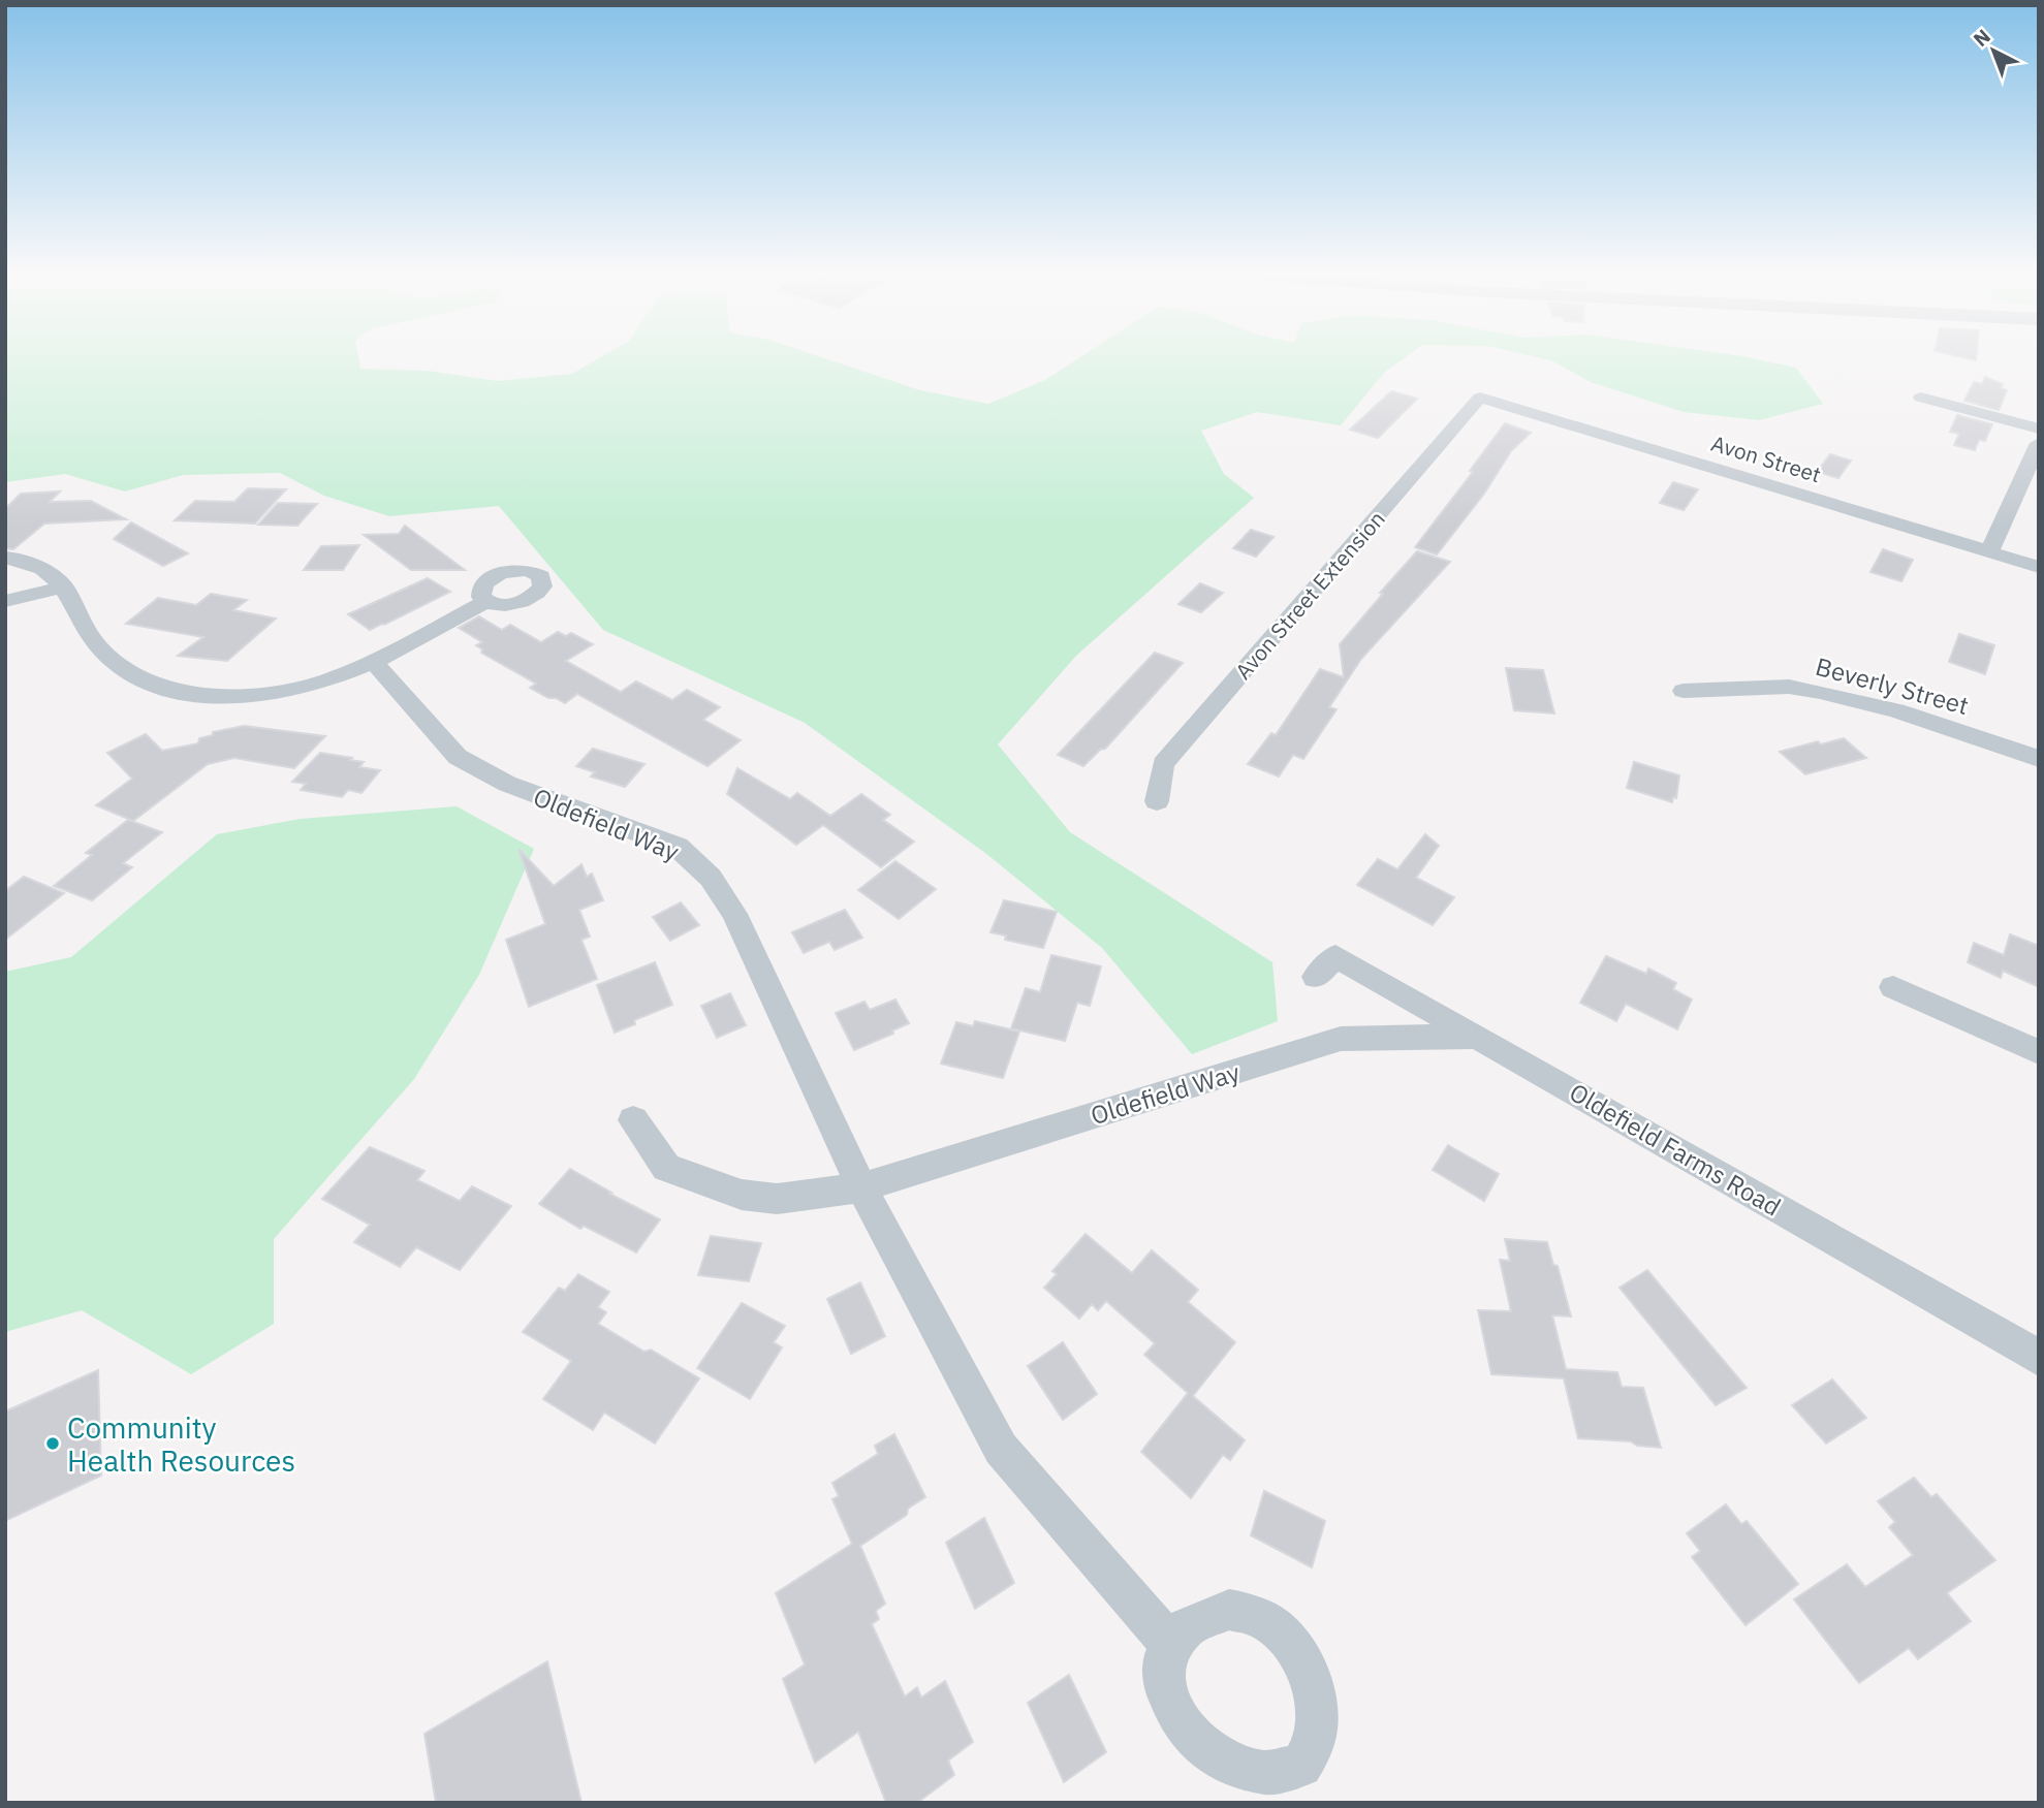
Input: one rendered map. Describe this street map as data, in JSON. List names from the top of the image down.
{
  "streets": {
    "street": [
      "Avon Street",
      "Avon Street Extension",
      "Beverly Street",
      "Oldefield Way",
      "Oldefield Farms Road"
    ]
  },
  "crossings": [
    ["Avon Street", "Avon Street Extension"],
    ["Oldefield Way", "Oldefield Farms Road"]
  ],
  "places": ["Community Health Resources"],
  "north": "top left"
}
